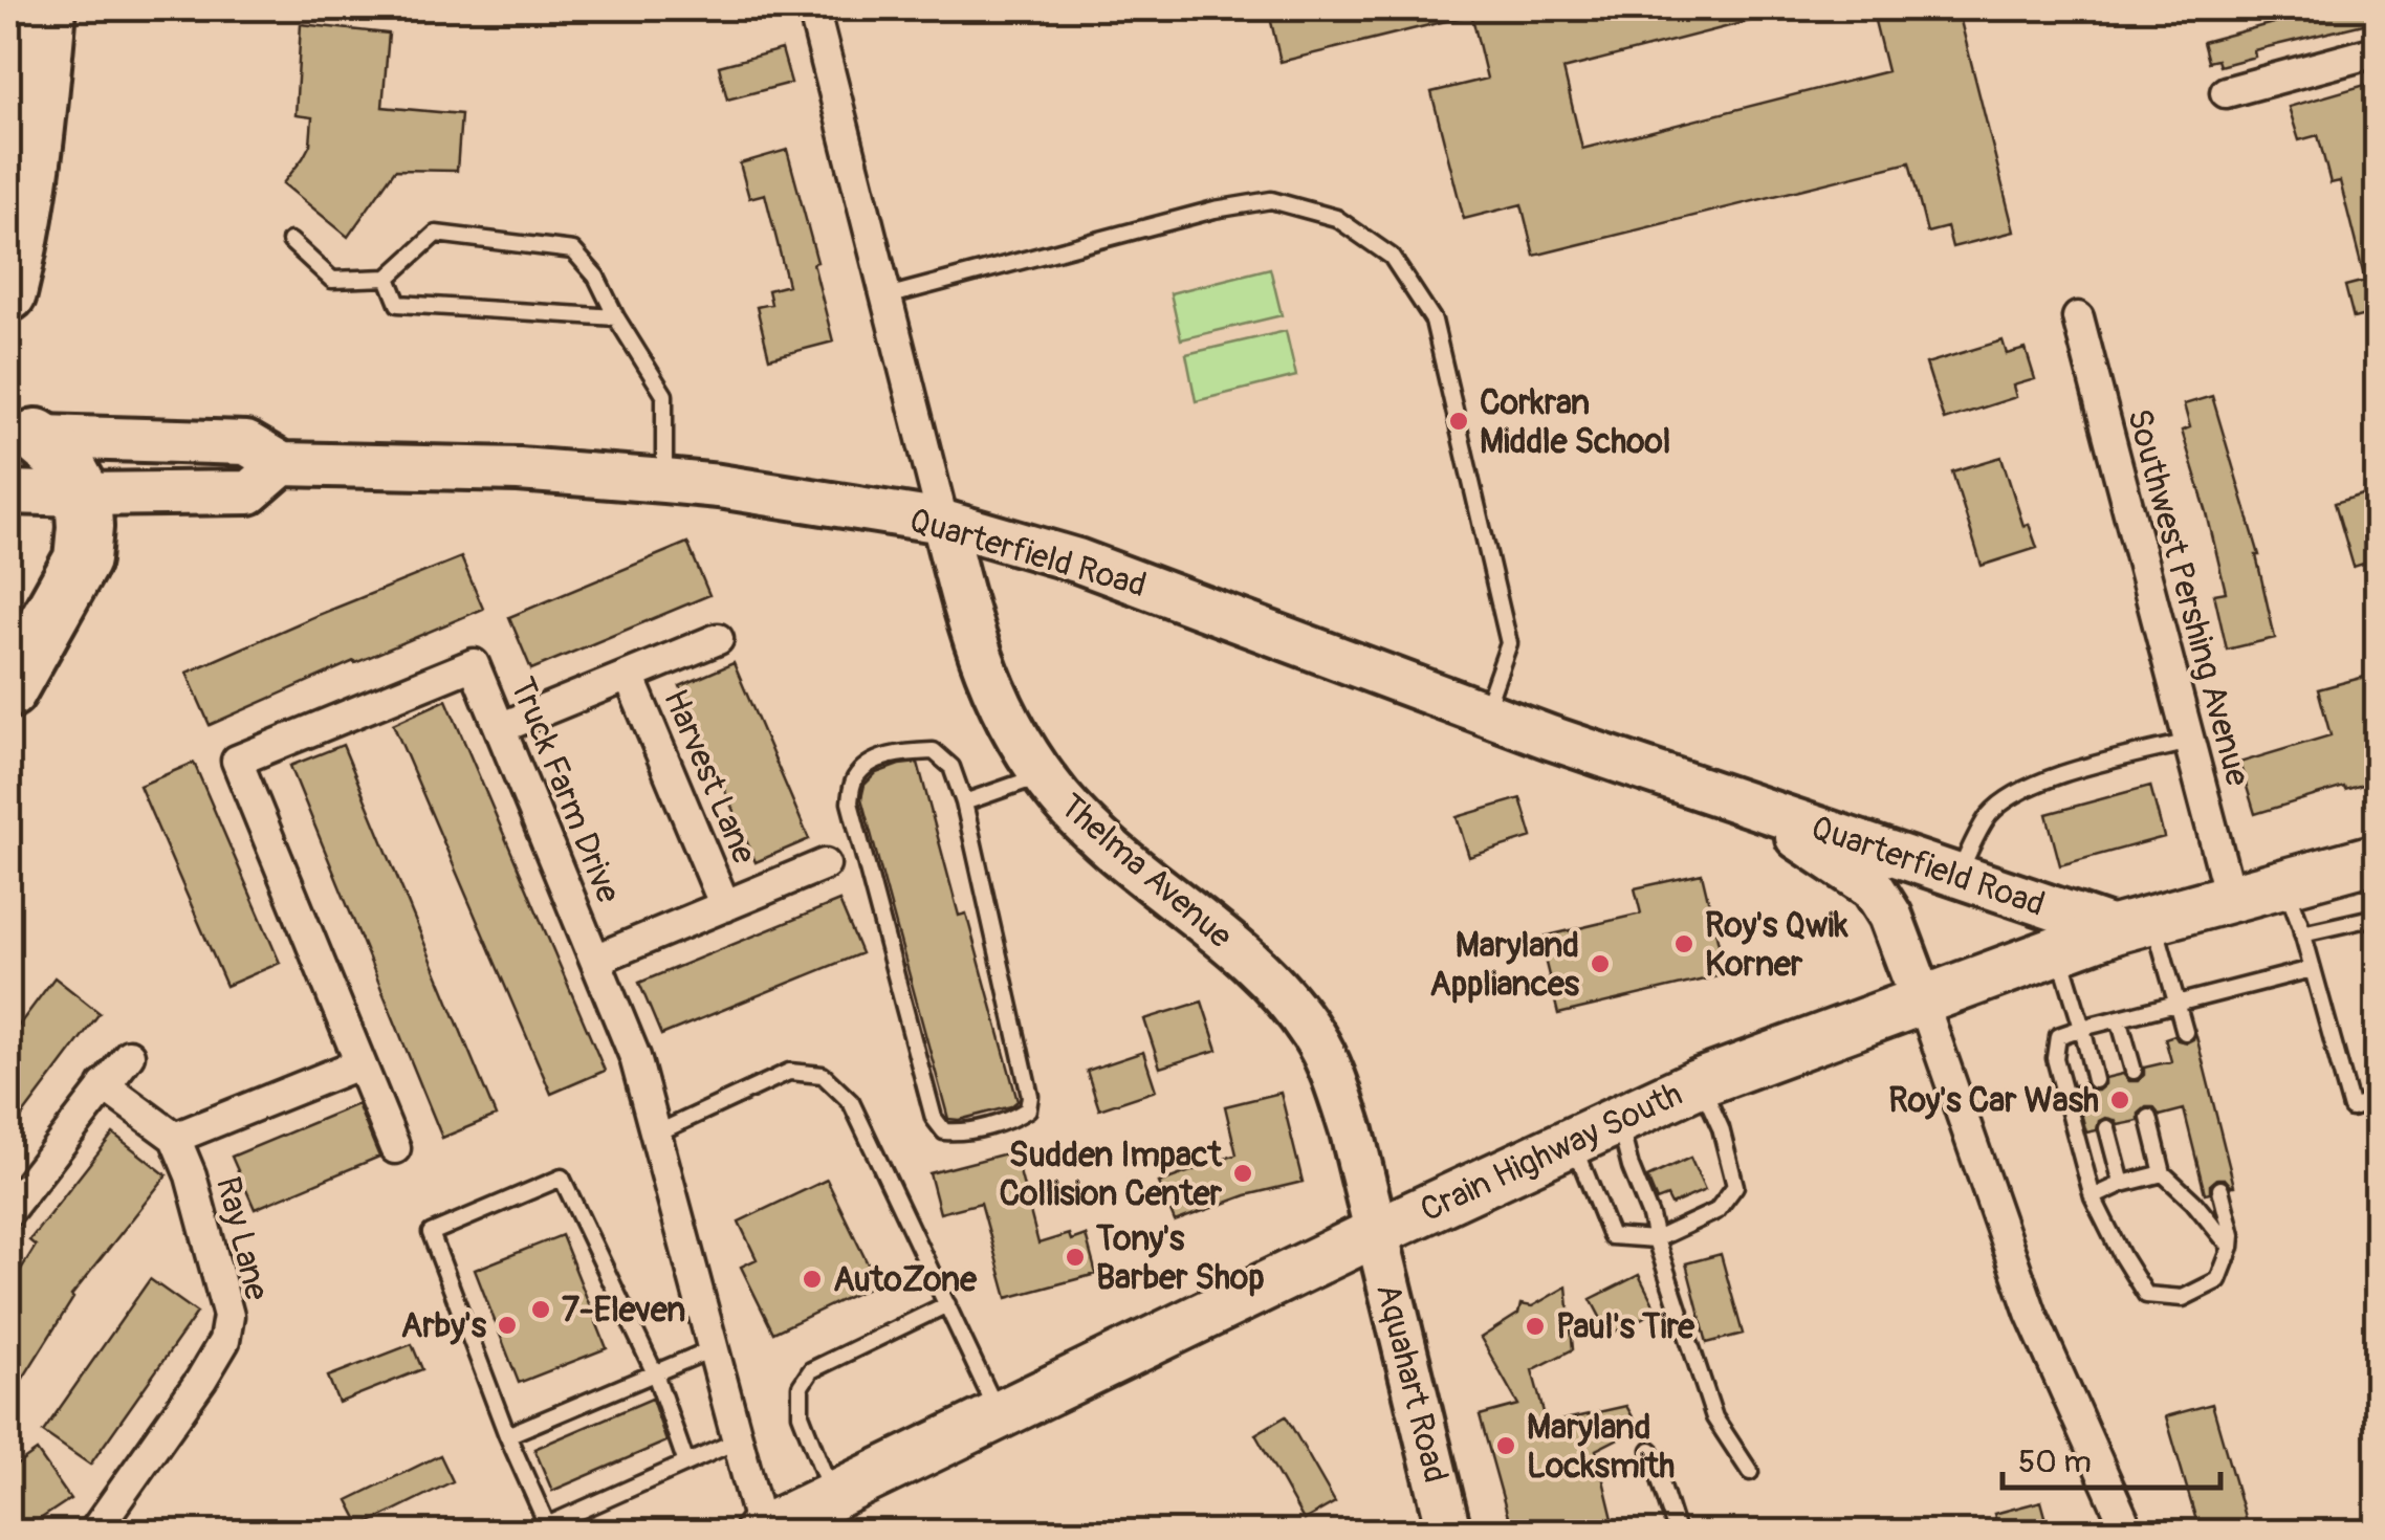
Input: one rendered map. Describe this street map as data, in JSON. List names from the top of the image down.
{
  "streets": {
    "main road": [
      "Quarterfield Road",
      "Thelma Avenue",
      "Crain Highway South",
      "Aquahart Road"
    ],
    "street": [
      "Southwest Pershing Avenue",
      "Harvest Lane",
      "Truck Farm Drive",
      "Ray Lane"
    ]
  },
  "crossings": [
    ["Quarterfield Road", "Thelma Avenue"],
    ["Quarterfield Road", "Crain Highway South"],
    ["Southwest Pershing Avenue", "Crain Highway South"],
    ["Truck Farm Drive", "Crain Highway South"],
    ["Thelma Avenue", "Crain Highway South"],
    ["Thelma Avenue", "Aquahart Road"],
    ["Crain Highway South", "Aquahart Road"]
  ],
  "places": [
    "Corkran Middle School",
    "Roy's Qwik Korner",
    "Maryland Appliances",
    "Roy's Car Wash",
    "Sudden Impact Collision Center",
    "Tony's Barber Shop",
    "AutoZone",
    "7-Eleven",
    "Arby's",
    "Paul's Tire",
    "Maryland Locksmith"
  ],
  "scale_bar": "50 m"
}
